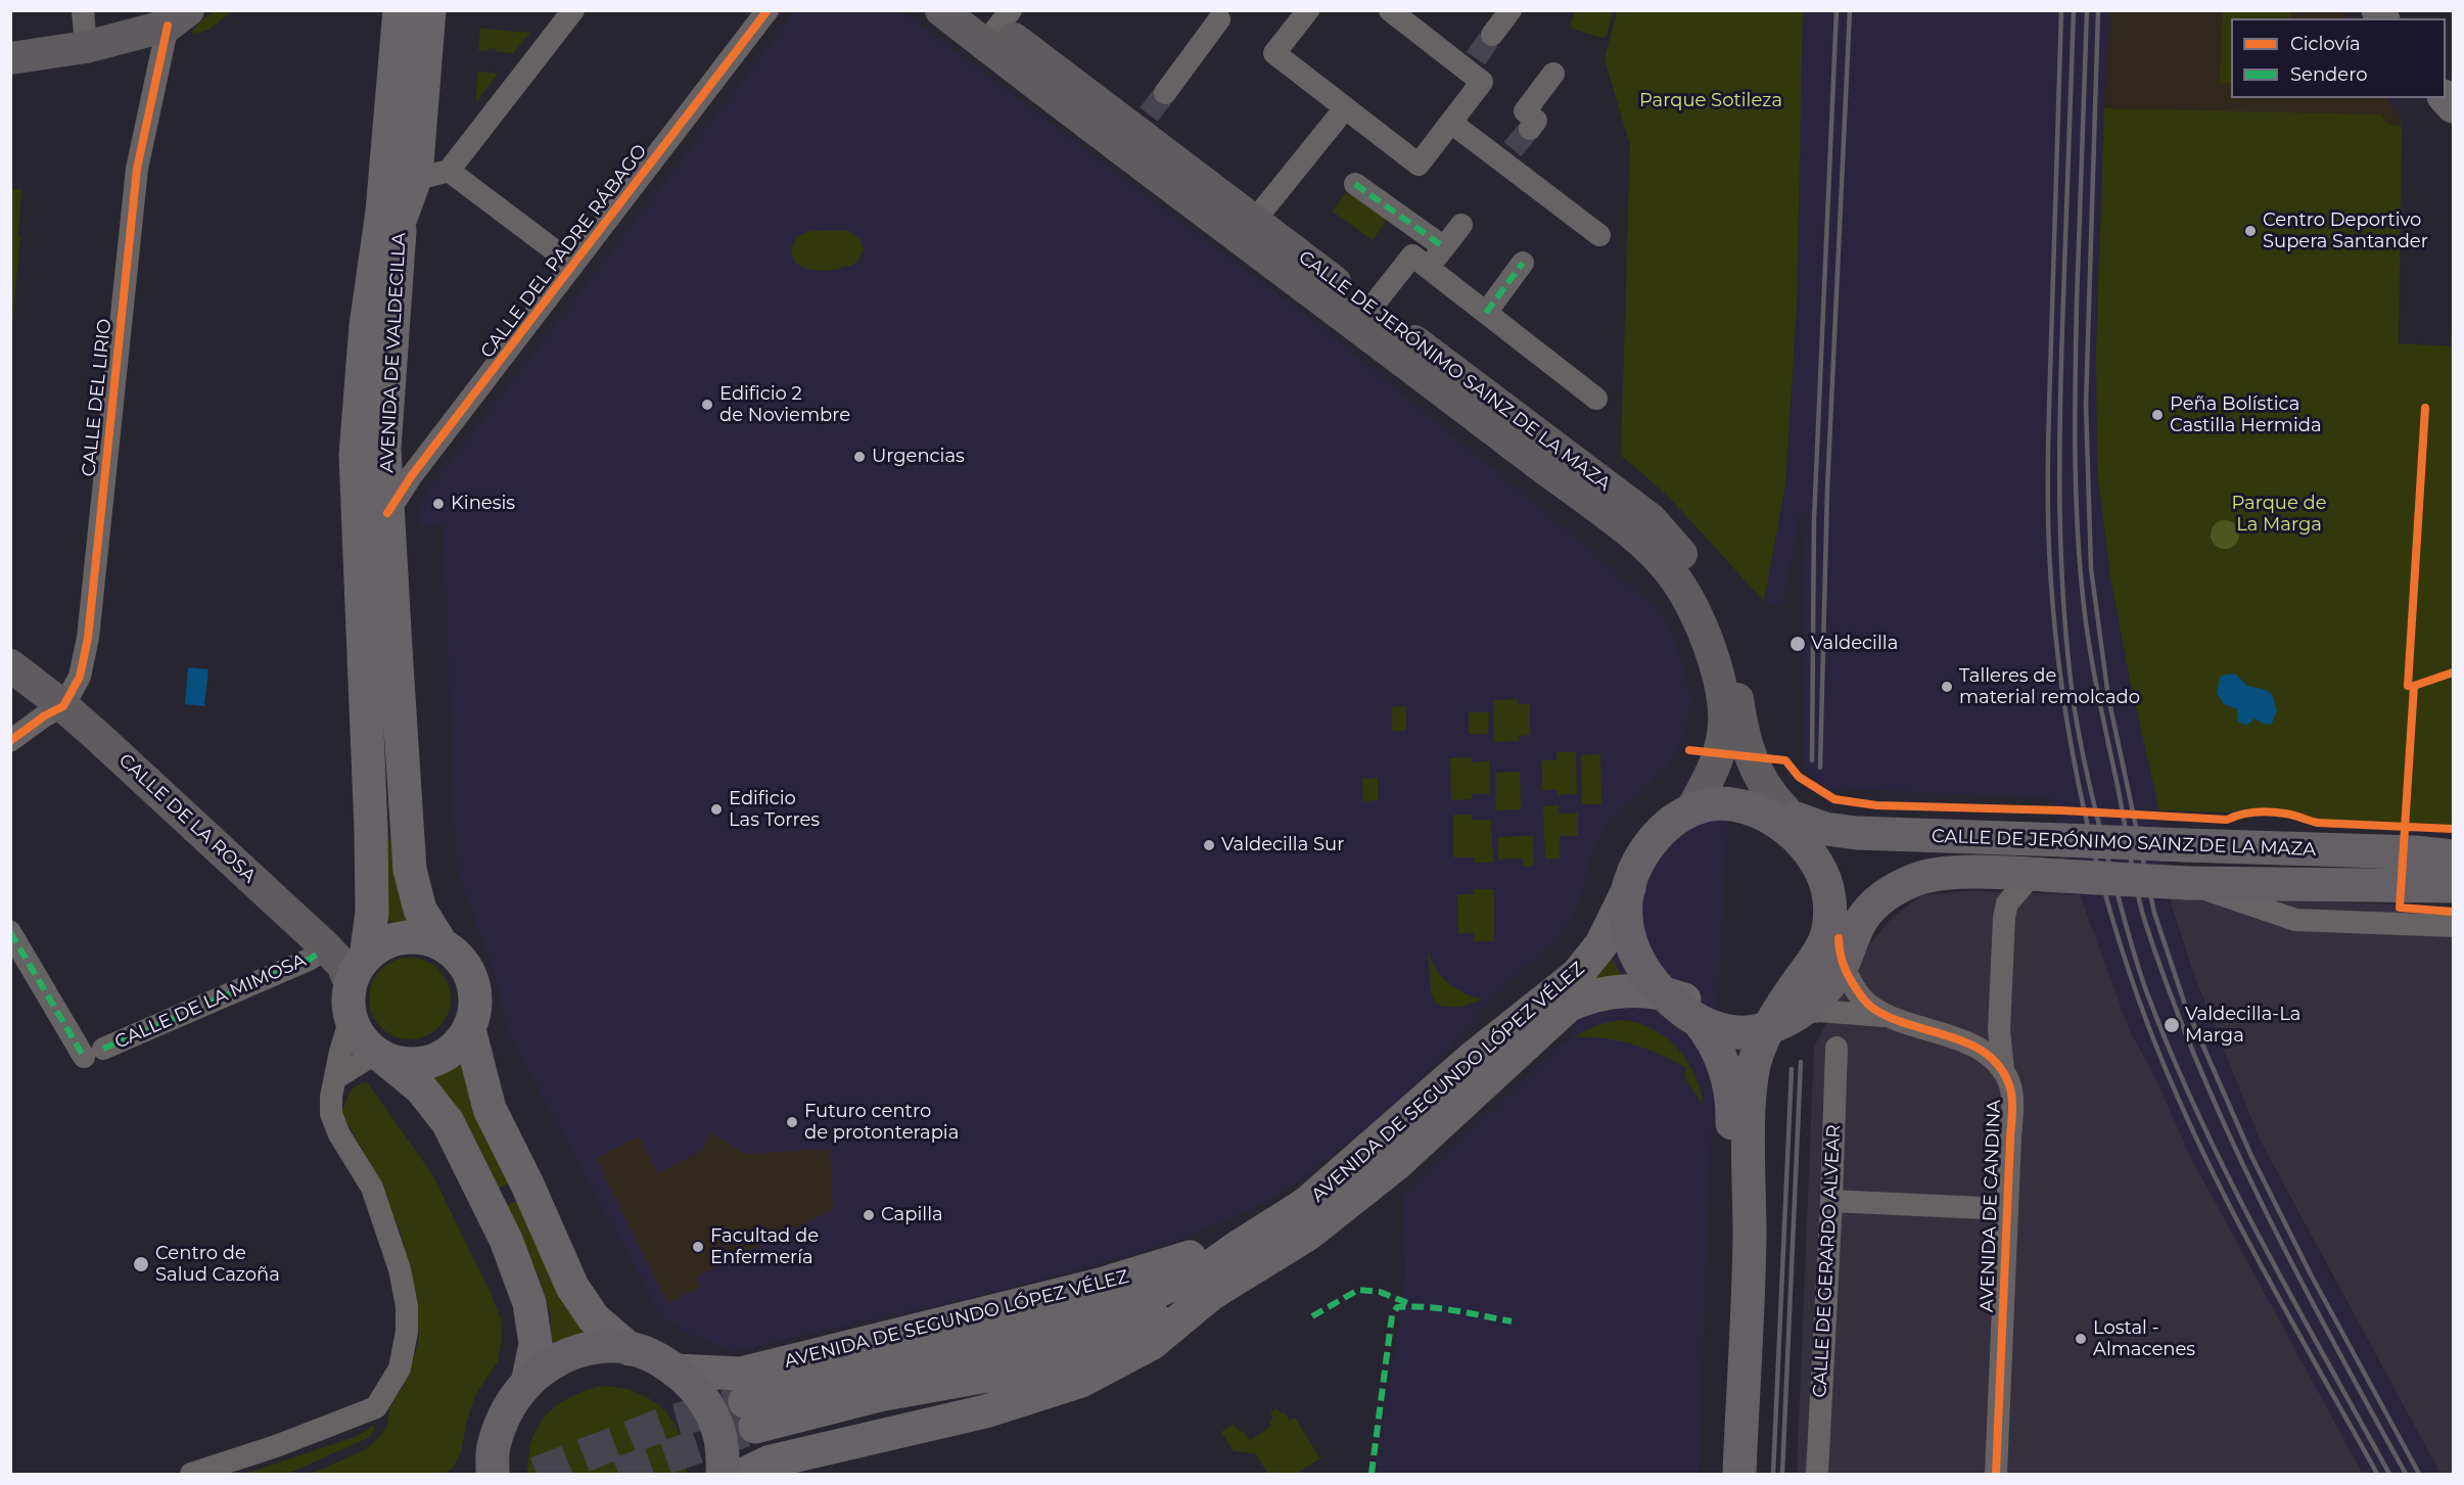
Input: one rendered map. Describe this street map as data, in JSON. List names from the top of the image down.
{
  "streets": {
    "highway": ["CALLE DE JERÓNIMO SAINZ DE LA MAZA"],
    "main road": ["AVENIDA DE VALDECILLA", "CALLE DE LA ROSA", "AVENIDA DE SEGUNDO LÓPEZ VÉLEZ"],
    "street": [
      "CALLE DEL PADRE RÁBAGO",
      "CALLE DEL LIRIO",
      "CALLE DE LA MIMOSA",
      "AVENIDA DE CANDINA",
      "CALLE DE GERARDO ALVEAR"
    ]
  },
  "crossings": [
    ["CALLE DEL PADRE RÁBAGO", "AVENIDA DE VALDECILLA"],
    ["AVENIDA DE VALDECILLA", "CALLE DE LA ROSA"],
    ["CALLE DE JERÓNIMO SAINZ DE LA MAZA", "AVENIDA DE SEGUNDO LÓPEZ VÉLEZ"],
    ["CALLE DE JERÓNIMO SAINZ DE LA MAZA", "AVENIDA DE CANDINA"],
    ["CALLE DEL LIRIO", "CALLE DE LA ROSA"],
    ["AVENIDA DE CANDINA", "CALLE DE GERARDO ALVEAR"]
  ],
  "parks": ["Parque Sotileza", "Parque de La Marga"],
  "places": [
    "Centro Deportivo Supera Santander",
    "Edificio 2 de Noviembre",
    "Peña Bolística Castilla Hermida",
    "Urgencias",
    "Kinesis",
    "Valdecilla",
    "Talleres de material remolcado",
    "Edificio Las Torres",
    "Valdecilla Sur",
    "Valdecilla-La Marga",
    "Futuro centro de protonterapia",
    "Capilla",
    "Facultad de Enfermería",
    "Centro de Salud Cazoña",
    "Lostal - Almacenes"
  ],
  "legend": ["Ciclovía", "Sendero"]
}
